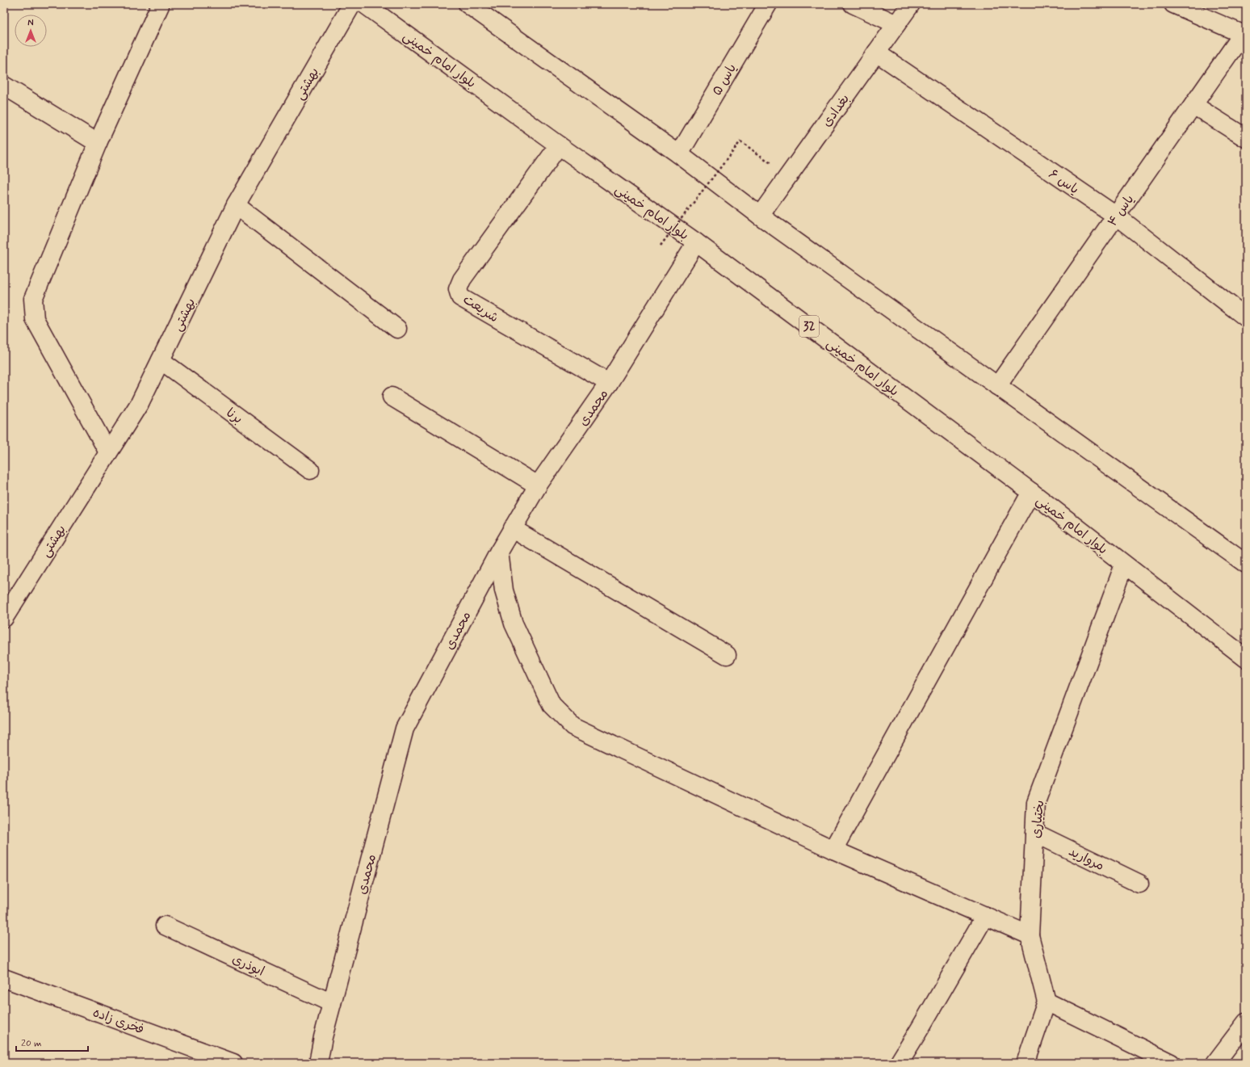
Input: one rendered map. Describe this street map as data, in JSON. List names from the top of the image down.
{
  "streets": {
    "main road": [
      "بلوار امام خمینی",
      "یاس ۵",
      "بهشتی",
      "بغدادی",
      "یاس ۶",
      "یاس ۴",
      "شریعت",
      "32",
      "محمدی",
      "برنا",
      "بختیاری",
      "مروارید",
      "ابوذری",
      "فخری زاده"
    ]
  },
  "crossings": [
    ["بلوار امام خمینی", "شریعت"],
    ["بلوار امام خمینی", "محمدی"],
    ["بلوار امام خمینی", "بختیاری"],
    ["بهشتی", "برنا"],
    ["بغدادی", "یاس ۶"],
    ["یاس ۶", "یاس ۴"],
    ["شریعت", "محمدی"],
    ["محمدی", "ابوذری"],
    ["بختیاری", "مروارید"]
  ],
  "scale_bar": "20 m",
  "north": "top"
}
